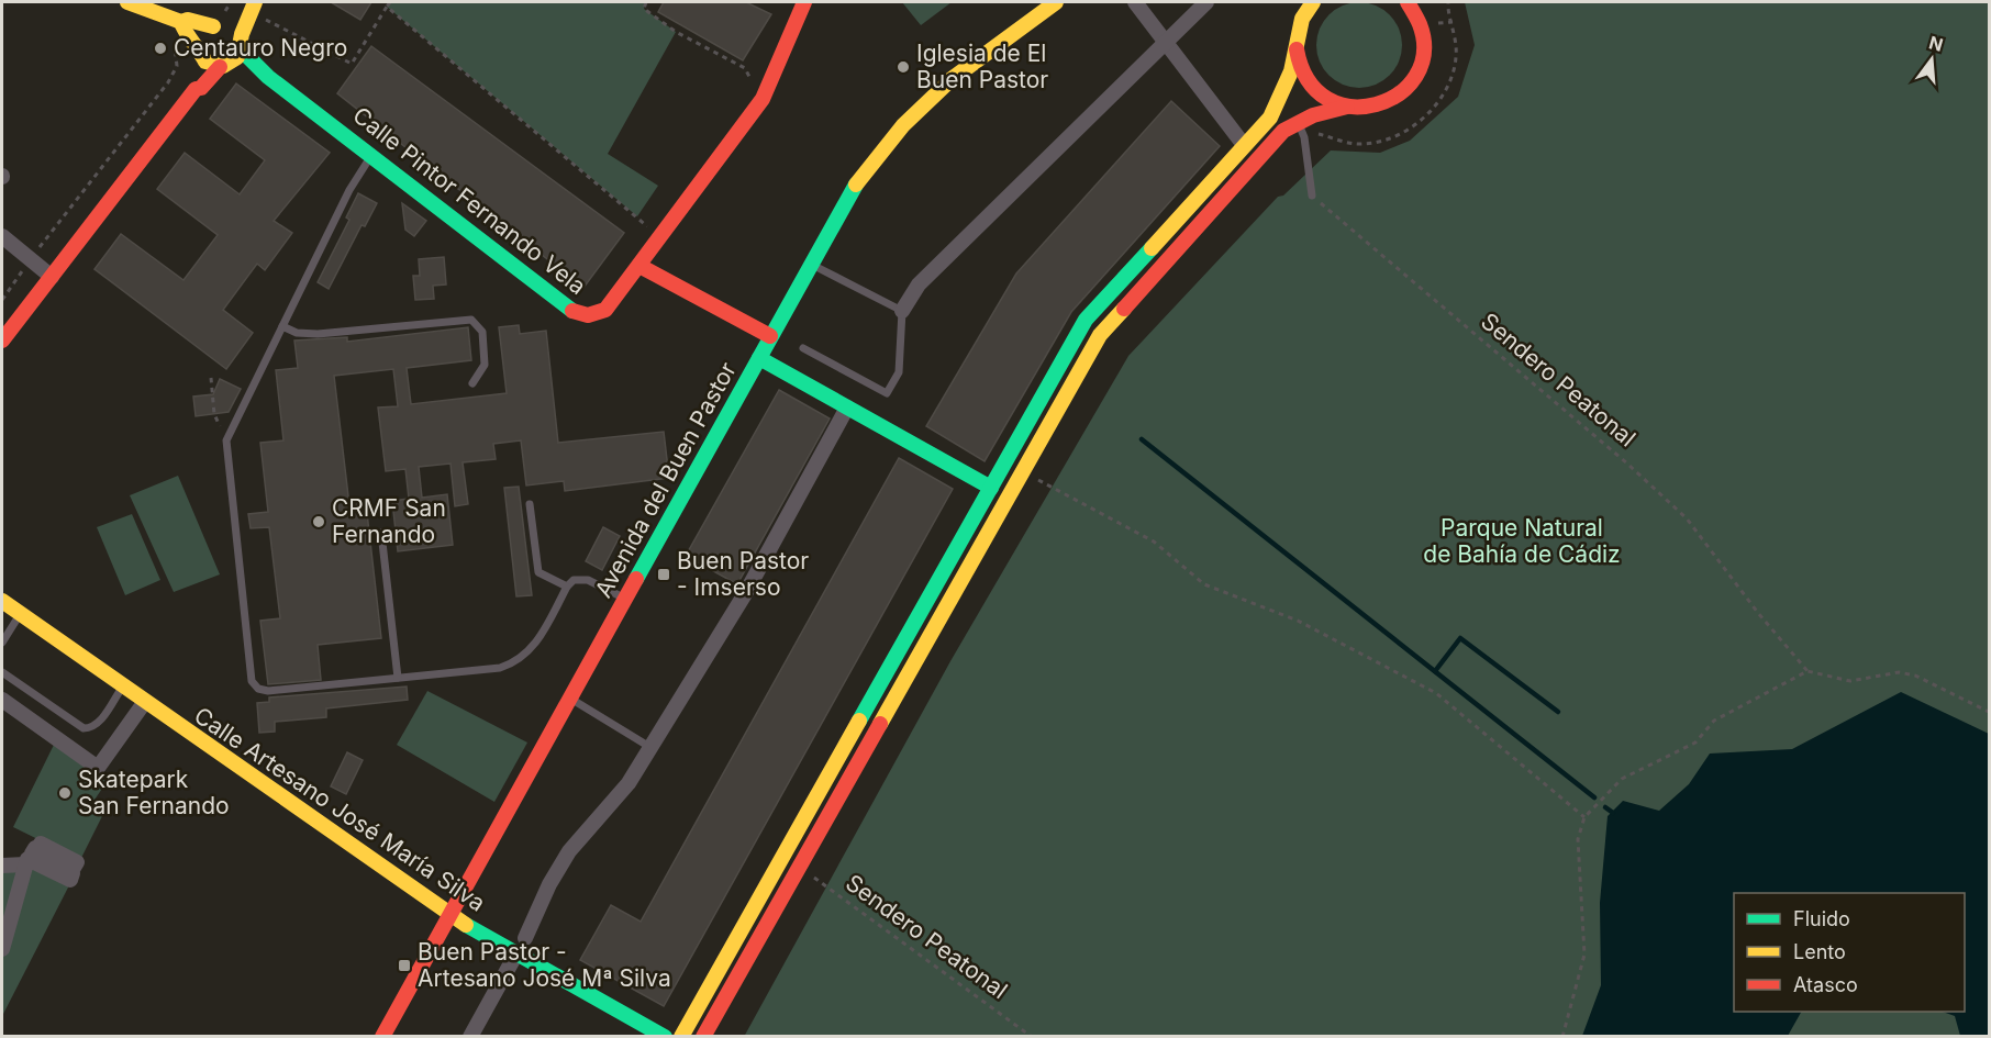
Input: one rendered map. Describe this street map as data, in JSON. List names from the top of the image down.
{
  "streets": {
    "street": ["Calle Pintor Fernando Vela", "Avenida del Buen Pastor", "Calle Artesano José María Silva"],
    "path": ["Sendero Peatonal"]
  },
  "crossings": [
    ["Avenida del Buen Pastor", "Calle Artesano José María Silva"]
  ],
  "parks": ["Parque Natural de Bahía de Cádiz"],
  "places": {
    "other": [
      "Centauro Negro",
      "Iglesia de El Buen Pastor",
      "CRMF San Fernando",
      "Skatepark San Fernando"
    ],
    "transit": ["Buen Pastor - Imserso", "Buen Pastor - Artesano José Mª Silva"]
  },
  "legend": ["Fluido", "Lento", "Atasco"],
  "north": "top"
}
